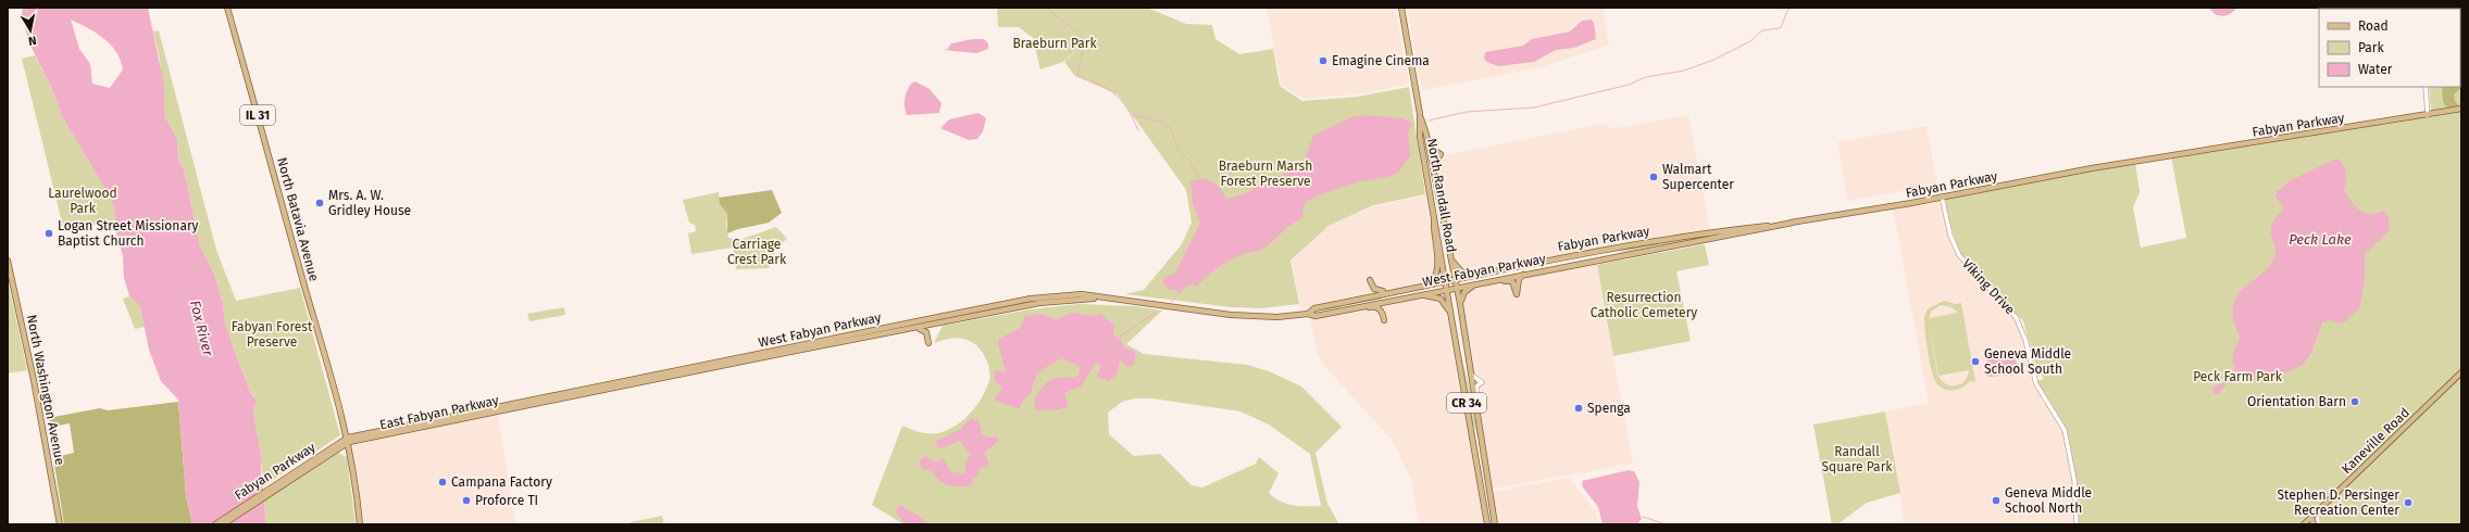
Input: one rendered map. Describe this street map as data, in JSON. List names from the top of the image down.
{
  "streets": {
    "main road": [
      "IL 31",
      "Fabyan Parkway",
      "North Randall Road",
      "North Batavia Avenue",
      "West Fabyan Parkway",
      "North Washington Avenue",
      "CR 34",
      "East Fabyan Parkway",
      "Kaneville Road"
    ],
    "street": ["Viking Drive"]
  },
  "crossings": [
    ["IL 31", "Fabyan Parkway"],
    ["IL 31", "North Batavia Avenue"],
    ["IL 31", "East Fabyan Parkway"],
    ["Fabyan Parkway", "North Randall Road"],
    ["Fabyan Parkway", "North Batavia Avenue"],
    ["Fabyan Parkway", "West Fabyan Parkway"],
    ["Fabyan Parkway", "Viking Drive"],
    ["Fabyan Parkway", "CR 34"],
    ["Fabyan Parkway", "East Fabyan Parkway"],
    ["North Randall Road", "West Fabyan Parkway"],
    ["North Randall Road", "CR 34"],
    ["North Batavia Avenue", "East Fabyan Parkway"],
    ["West Fabyan Parkway", "CR 34"],
    ["West Fabyan Parkway", "East Fabyan Parkway"]
  ],
  "water": ["Peck Lake", "Fox River"],
  "parks": [
    "Braeburn Park",
    "Braeburn Marsh Forest Preserve",
    "Laurelwood Park",
    "Carriage Crest Park",
    "Resurrection Catholic Cemetery",
    "Fabyan Forest Preserve",
    "Peck Farm Park",
    "Randall Square Park"
  ],
  "places": [
    "Emagine Cinema",
    "Walmart Supercenter",
    "Mrs. A. W. Gridley House",
    "Logan Street Missionary Baptist Church",
    "Geneva Middle School South",
    "Orientation Barn",
    "Spenga",
    "Campana Factory",
    "Proforce TI",
    "Geneva Middle School North",
    "Stephen D. Persinger Recreation Center"
  ],
  "legend": ["Road", "Park", "Water"],
  "north": "bottom"
}
